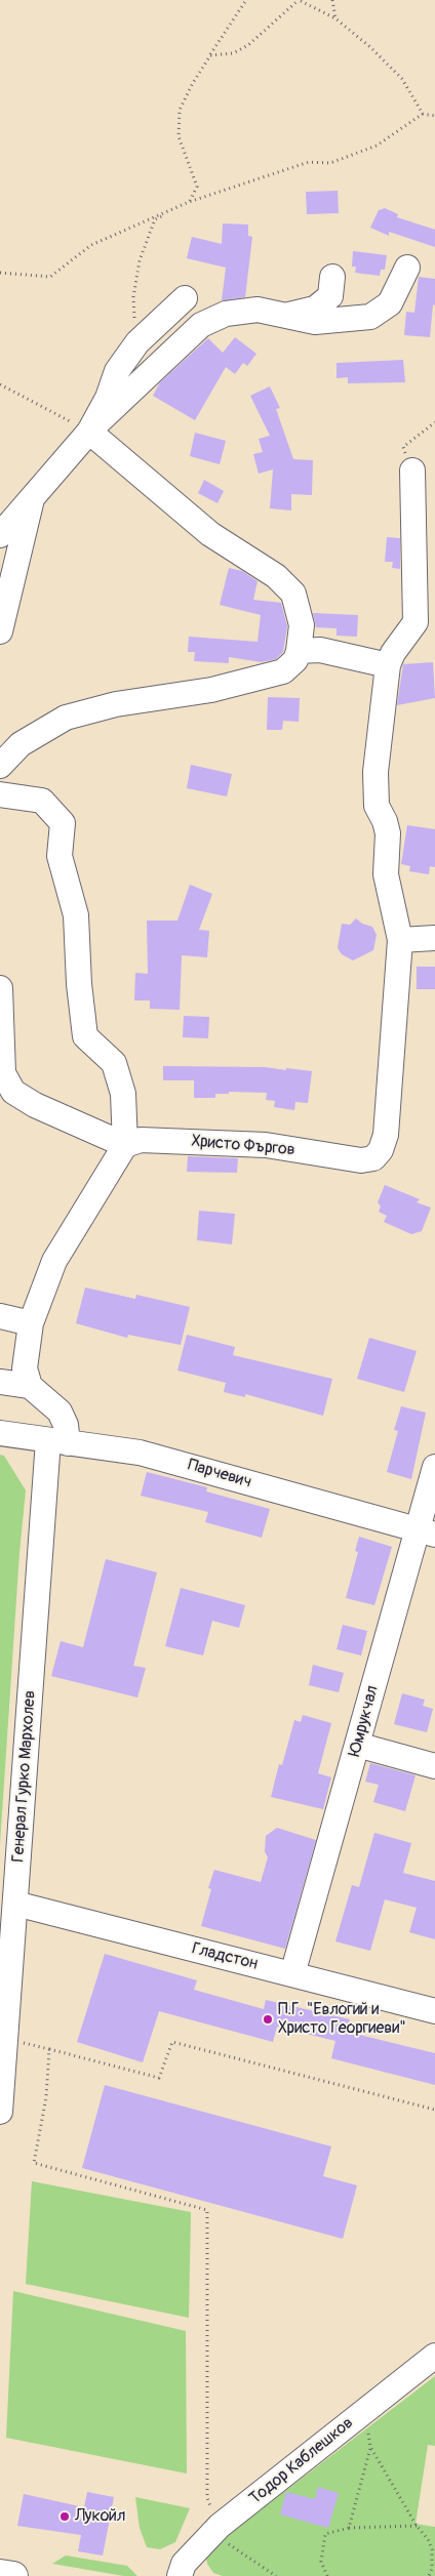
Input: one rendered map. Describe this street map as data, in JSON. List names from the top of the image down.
{
  "streets": {
    "street": [
      "Христо Фъргов",
      "Парчевич",
      "Юмрукчал",
      "Генерал Гурко Мархолев",
      "Гладстон",
      "Тодор Каблешков"
    ]
  },
  "crossings": [
    ["Парчевич", "Юмрукчал"],
    ["Парчевич", "Генерал Гурко Мархолев"],
    ["Юмрукчал", "Гладстон"],
    ["Генерал Гурко Мархолев", "Гладстон"]
  ],
  "places": ["П.Г. \"Евлогий и Христо Георгиеви\"", "Лукойл"]
}
